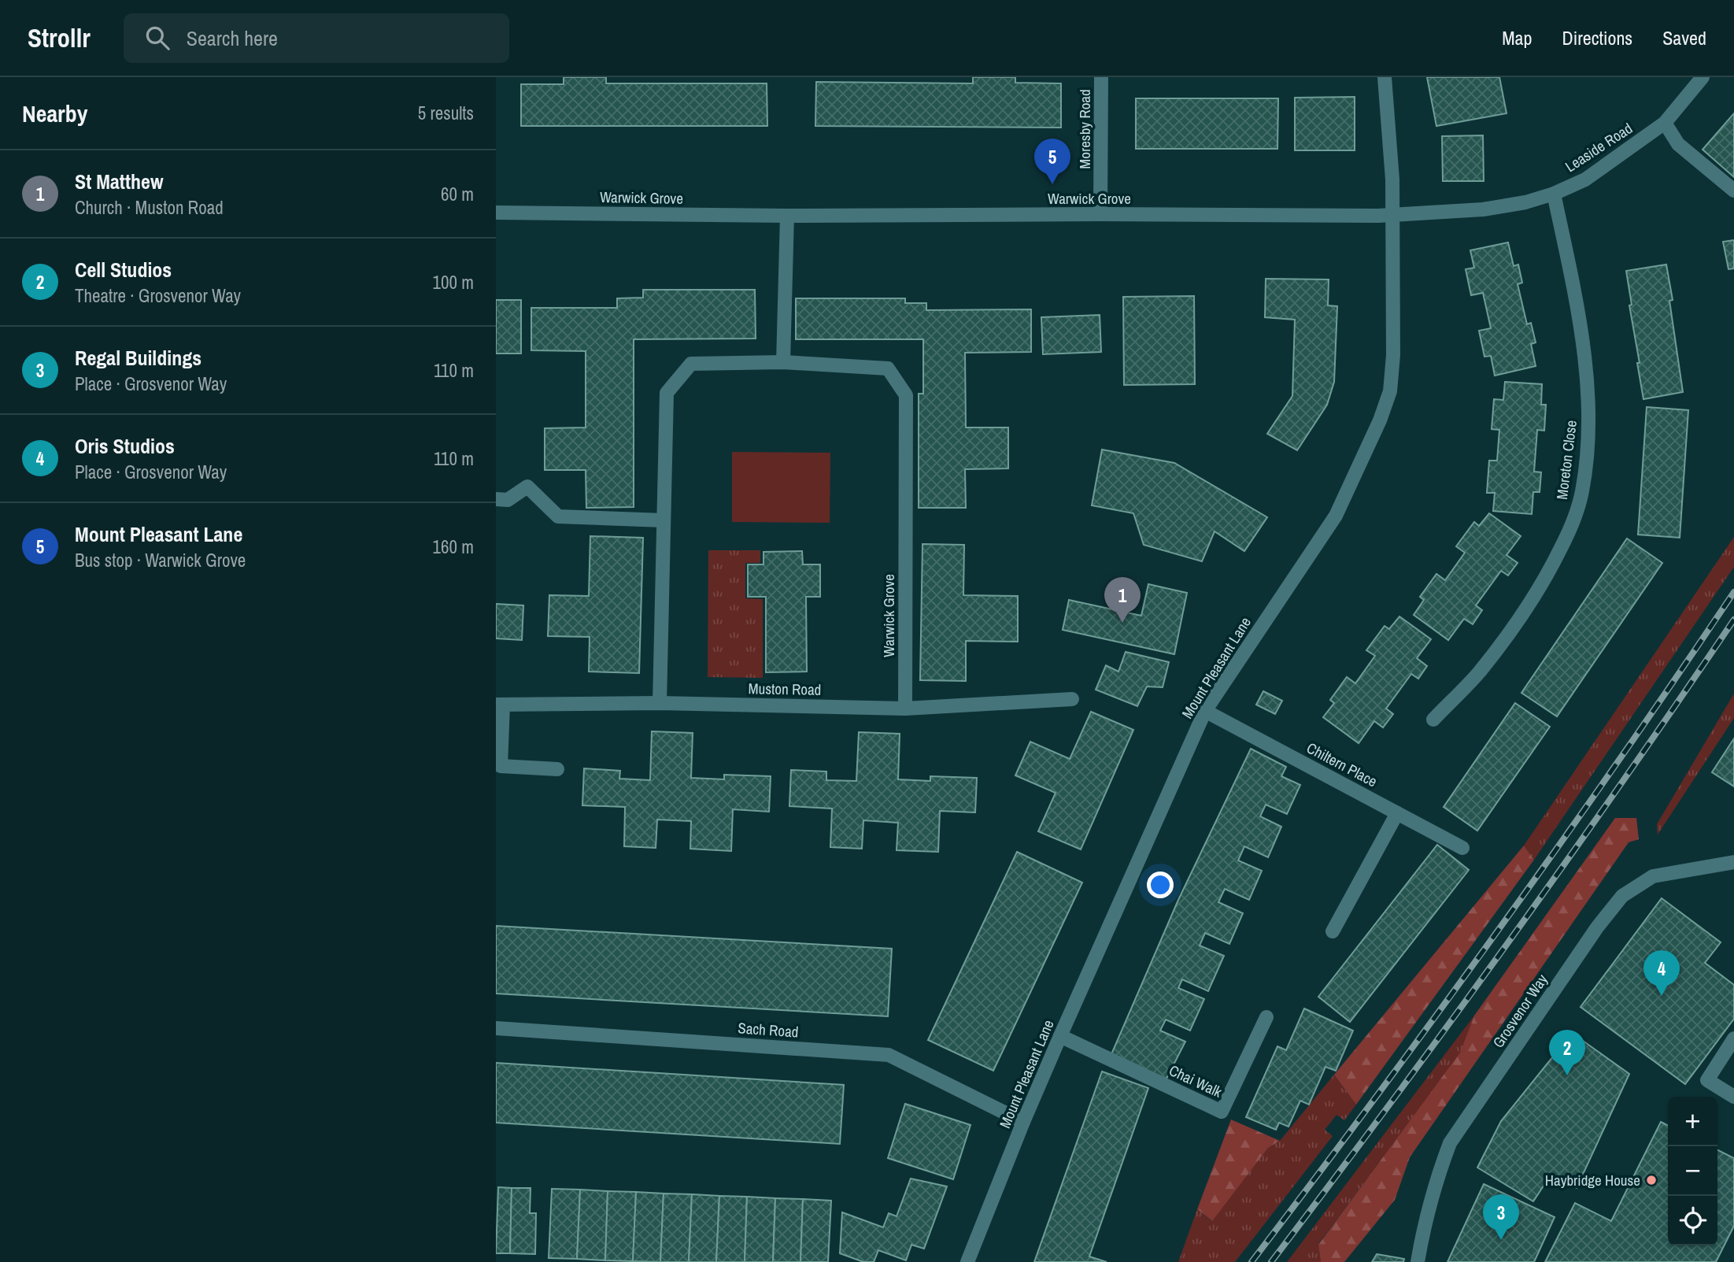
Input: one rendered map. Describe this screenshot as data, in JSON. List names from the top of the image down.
{
  "streets": {
    "street": [
      "Moresby Road",
      "Leaside Road",
      "Warwick Grove",
      "Moreton Close",
      "Mount Pleasant Lane",
      "Muston Road",
      "Chiltern Place",
      "Grosvenor Way",
      "Sach Road",
      "Chai Walk"
    ]
  },
  "crossings": [
    ["Moresby Road", "Warwick Grove"],
    ["Leaside Road", "Warwick Grove"],
    ["Leaside Road", "Moreton Close"],
    ["Leaside Road", "Mount Pleasant Lane"],
    ["Warwick Grove", "Mount Pleasant Lane"],
    ["Warwick Grove", "Muston Road"],
    ["Mount Pleasant Lane", "Chiltern Place"],
    ["Mount Pleasant Lane", "Sach Road"],
    ["Mount Pleasant Lane", "Chai Walk"]
  ],
  "places": ["Haybridge House"],
  "page": {
    "header": "Strollr",
    "search": "Search here",
    "nav": ["Map", "Directions", "Saved"],
    "heading": ["Nearby", "5 results"],
    "pins": [
      "5",
      "1",
      "4",
      "2",
      "3"
    ],
    "list": [
      {
        "mark": "1",
        "name": "St Matthew",
        "note": "Church · Muston Road",
        "value": "60 m"
      },
      {
        "mark": "2",
        "name": "Cell Studios",
        "note": "Theatre · Grosvenor Way",
        "value": "100 m"
      },
      {
        "mark": "3",
        "name": "Regal Buildings",
        "note": "Place · Grosvenor Way",
        "value": "110 m"
      },
      {
        "mark": "4",
        "name": "Oris Studios",
        "note": "Place · Grosvenor Way",
        "value": "110 m"
      },
      {
        "mark": "5",
        "name": "Mount Pleasant Lane",
        "note": "Bus stop · Warwick Grove",
        "value": "160 m"
      }
    ],
    "map_buttons": ["+", "−"]
  }
}
